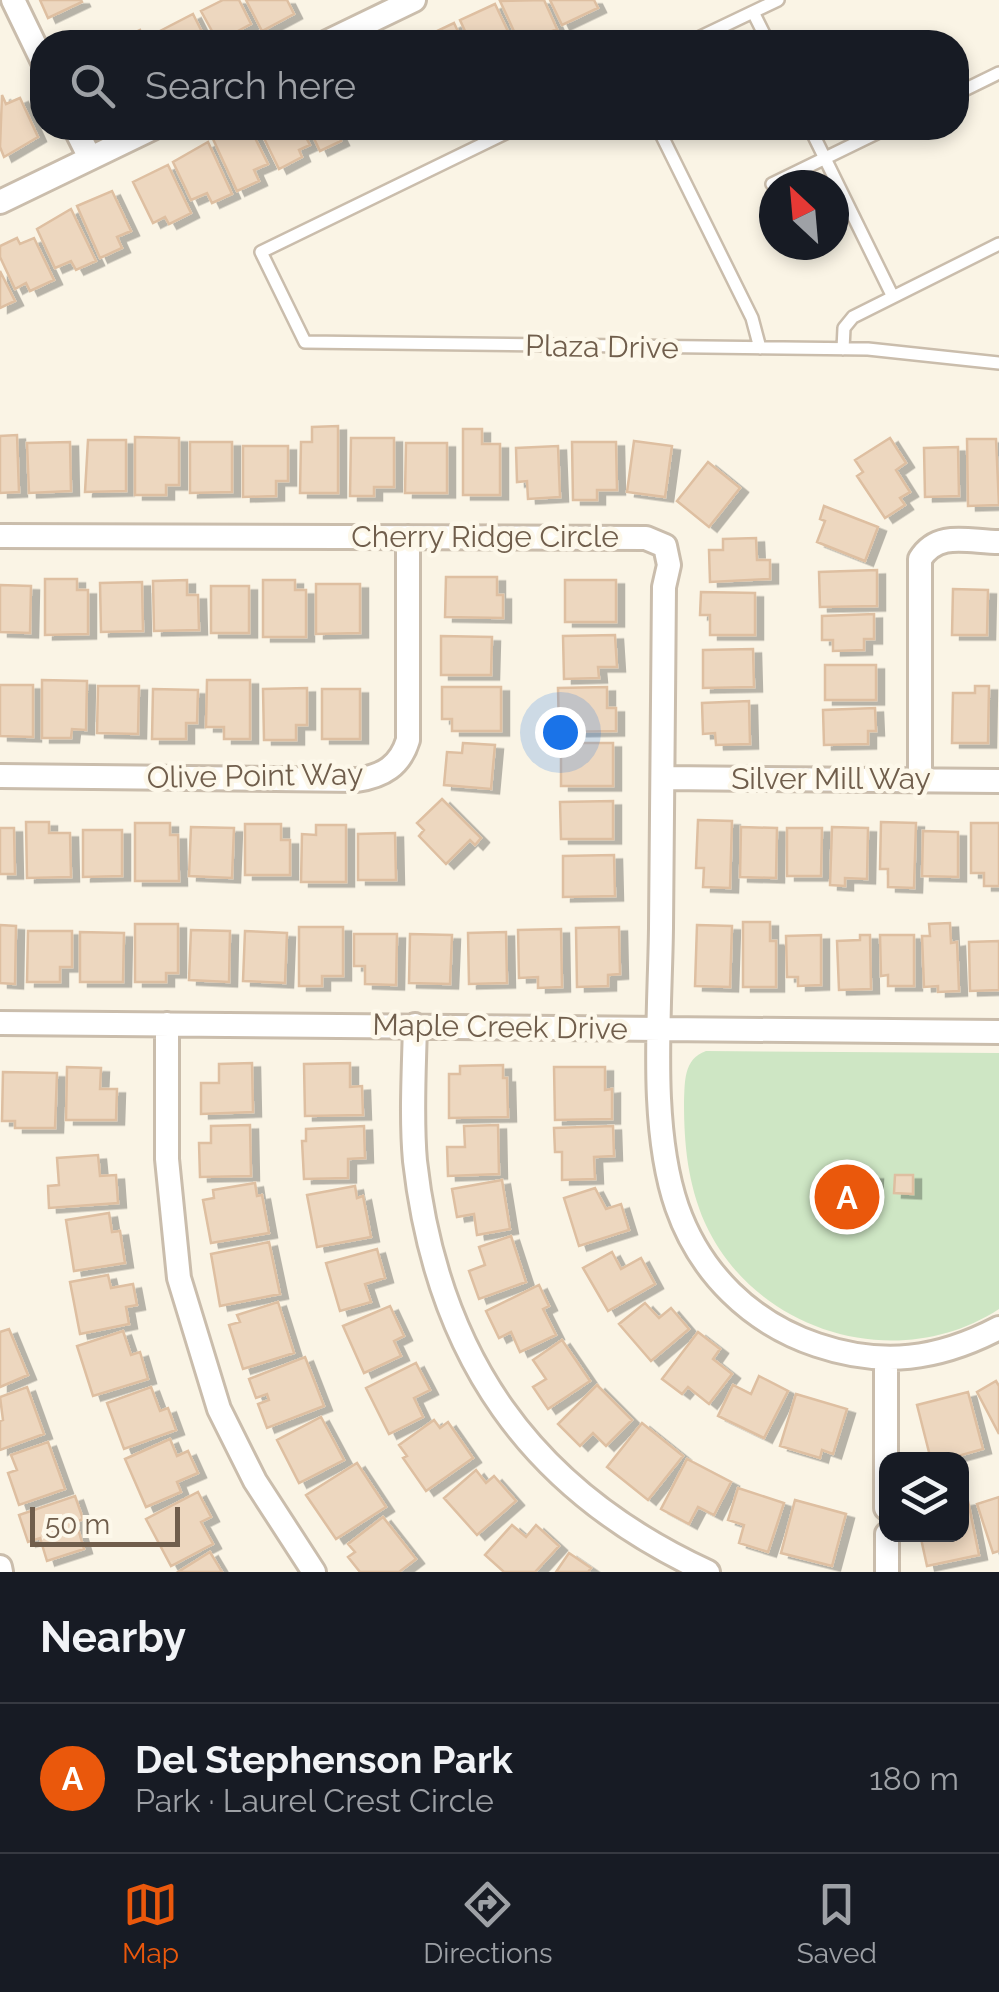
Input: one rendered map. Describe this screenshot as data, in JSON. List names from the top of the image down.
{
  "streets": {
    "street": [
      "Cherry Ridge Circle",
      "Olive Point Way",
      "Silver Mill Way",
      "Maple Creek Drive"
    ],
    "lane": ["Plaza Drive"]
  },
  "crossings": [
    ["Cherry Ridge Circle", "Olive Point Way"],
    ["Cherry Ridge Circle", "Silver Mill Way"],
    ["Cherry Ridge Circle", "Maple Creek Drive"]
  ],
  "scale_bar": "50 m",
  "north": "top left",
  "page": {
    "search": "Search here",
    "pins": "A",
    "scale": "50 m",
    "heading": "Nearby",
    "list": [
      {
        "mark": "A",
        "name": "Del Stephenson Park",
        "note": "Park · Laurel Crest Circle",
        "value": "180 m"
      }
    ],
    "nav": ["Map", "Directions", "Saved"]
  }
}
